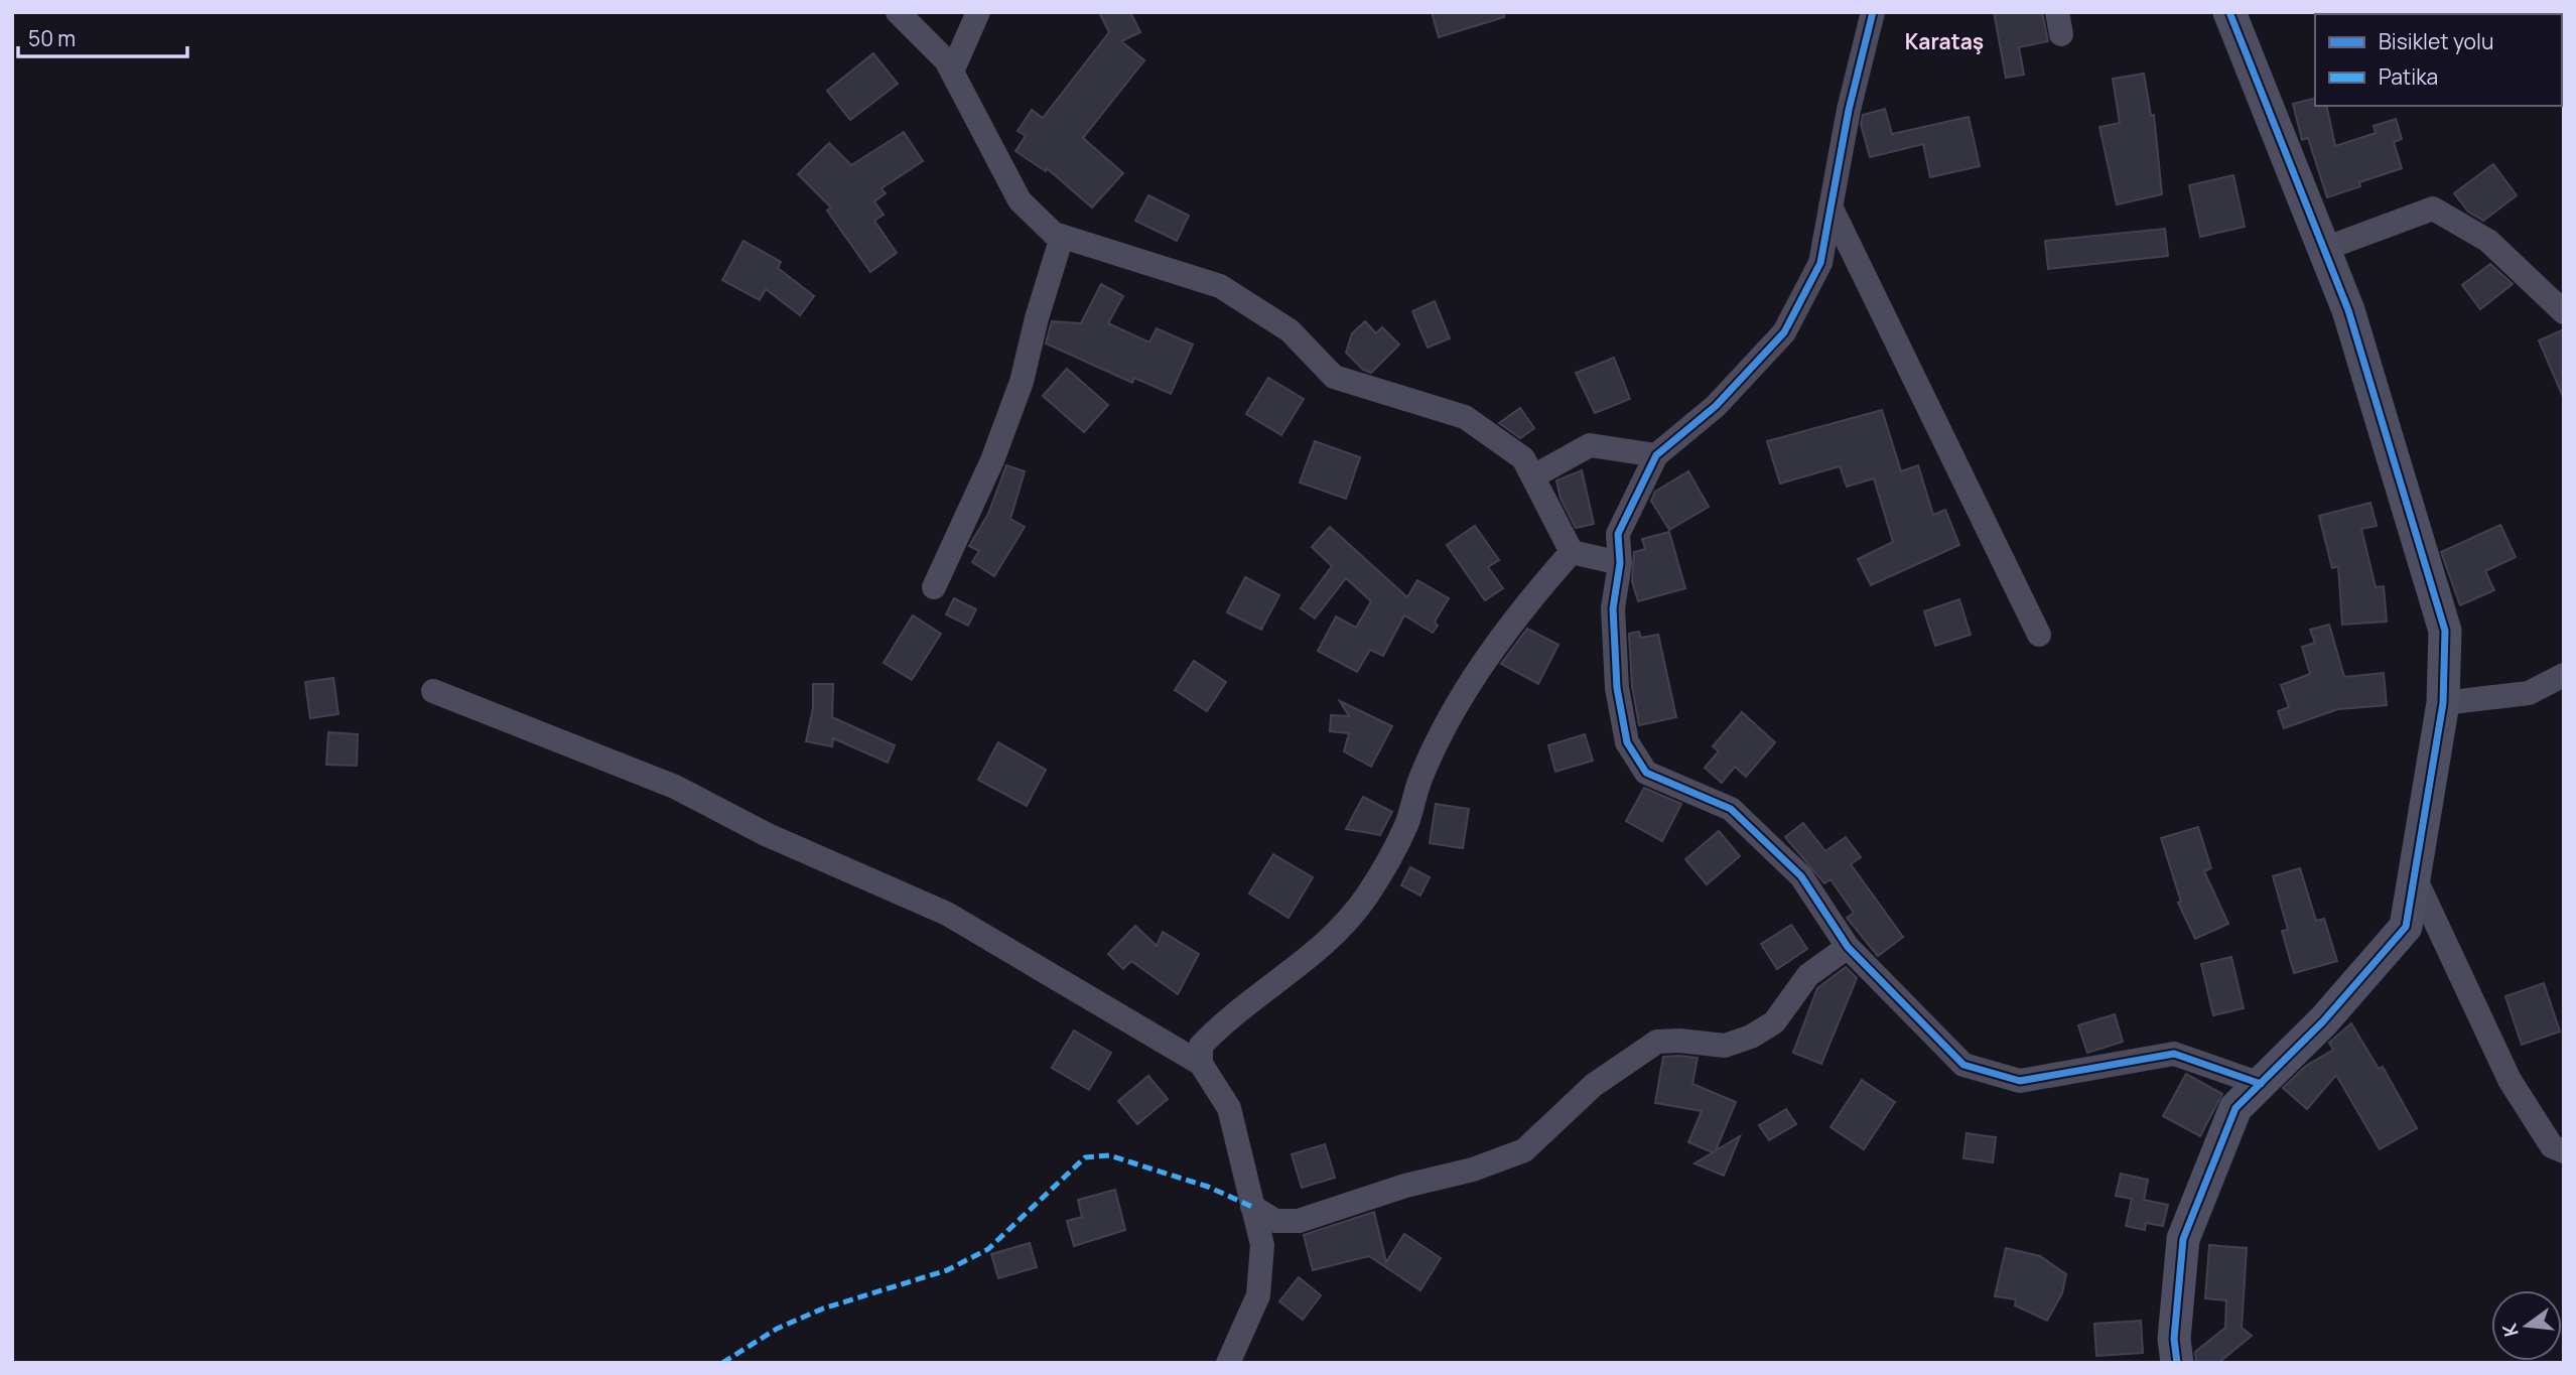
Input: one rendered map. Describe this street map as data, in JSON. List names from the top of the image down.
{
  "districts": ["Karataş"],
  "legend": ["Bisiklet yolu", "Patika"],
  "scale_bar": "50 m",
  "north": "left"
}
